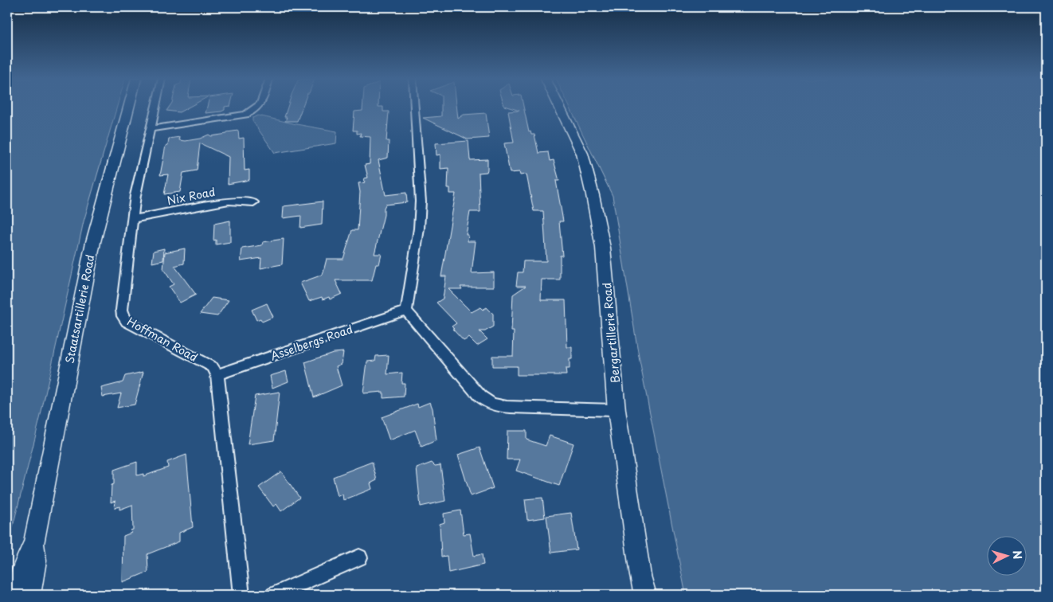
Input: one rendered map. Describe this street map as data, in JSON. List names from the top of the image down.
{
  "streets": {
    "street": [
      "Nix Road",
      "Staatsartillerie Road",
      "Bergartillerie Road",
      "Hoffman Road",
      "Asselbergs Road"
    ]
  },
  "crossings": [
    ["Nix Road", "Hoffman Road"],
    ["Hoffman Road", "Asselbergs Road"]
  ],
  "north": "right"
}
